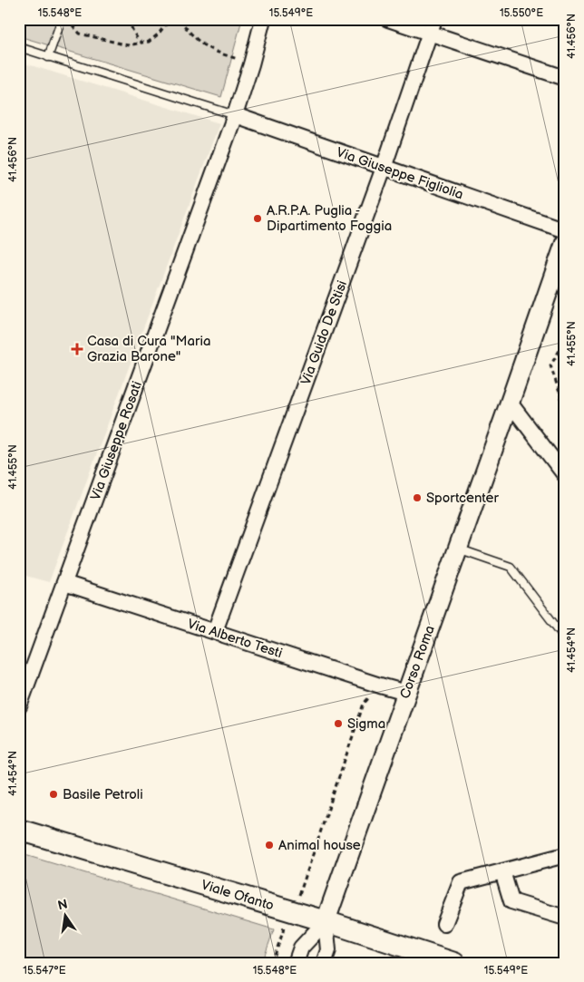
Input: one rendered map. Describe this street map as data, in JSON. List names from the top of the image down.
{
  "streets": {
    "main road": ["Viale Ofanto"],
    "street": [
      "Via Giuseppe Figliolia",
      "Via Guido De Stisi",
      "Via Giuseppe Rosati",
      "Via Alberto Testi",
      "Corso Roma"
    ]
  },
  "crossings": [
    ["Via Giuseppe Figliolia", "Via Guido De Stisi"],
    ["Via Giuseppe Figliolia", "Via Giuseppe Rosati"],
    ["Via Guido De Stisi", "Via Alberto Testi"],
    ["Via Giuseppe Rosati", "Via Alberto Testi"],
    ["Via Alberto Testi", "Corso Roma"],
    ["Corso Roma", "Viale Ofanto"]
  ],
  "places": {
    "other": [
      "A.R.P.A. Puglia - Dipartimento Foggia",
      "Sportcenter",
      "Sigma",
      "Basile Petroli",
      "Animal house"
    ],
    "health": ["Casa di Cura \"Maria Grazia Barone\""]
  },
  "north": "top",
  "coordinates": [
    "15.548°E",
    "15.549°E",
    "15.550°E",
    "41.456°N",
    "41.455°N",
    "41.454°N",
    "15.547°E"
  ]
}
